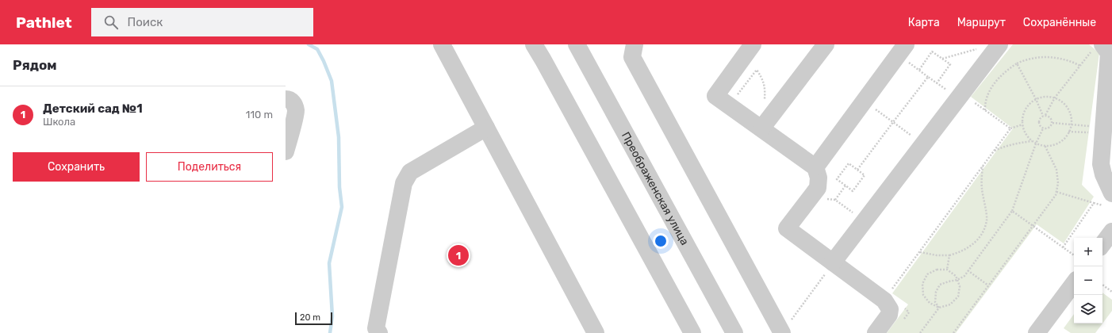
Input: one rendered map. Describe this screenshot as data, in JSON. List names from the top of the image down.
{
  "streets": {
    "street": ["Преображенская улица"]
  },
  "scale_bar": "20 m",
  "page": {
    "header": "Pathlet",
    "search": "Поиск",
    "nav": ["Карта", "Маршрут", "Сохранённые"],
    "heading": "Рядом",
    "list": [
      {
        "mark": "1",
        "name": "Детский сад №1",
        "note": "Школа",
        "value": "110 m"
      }
    ],
    "buttons": ["Сохранить", "Поделиться"],
    "map_buttons": ["+", "−"],
    "pins": "1",
    "scale": "20 m"
  }
}
